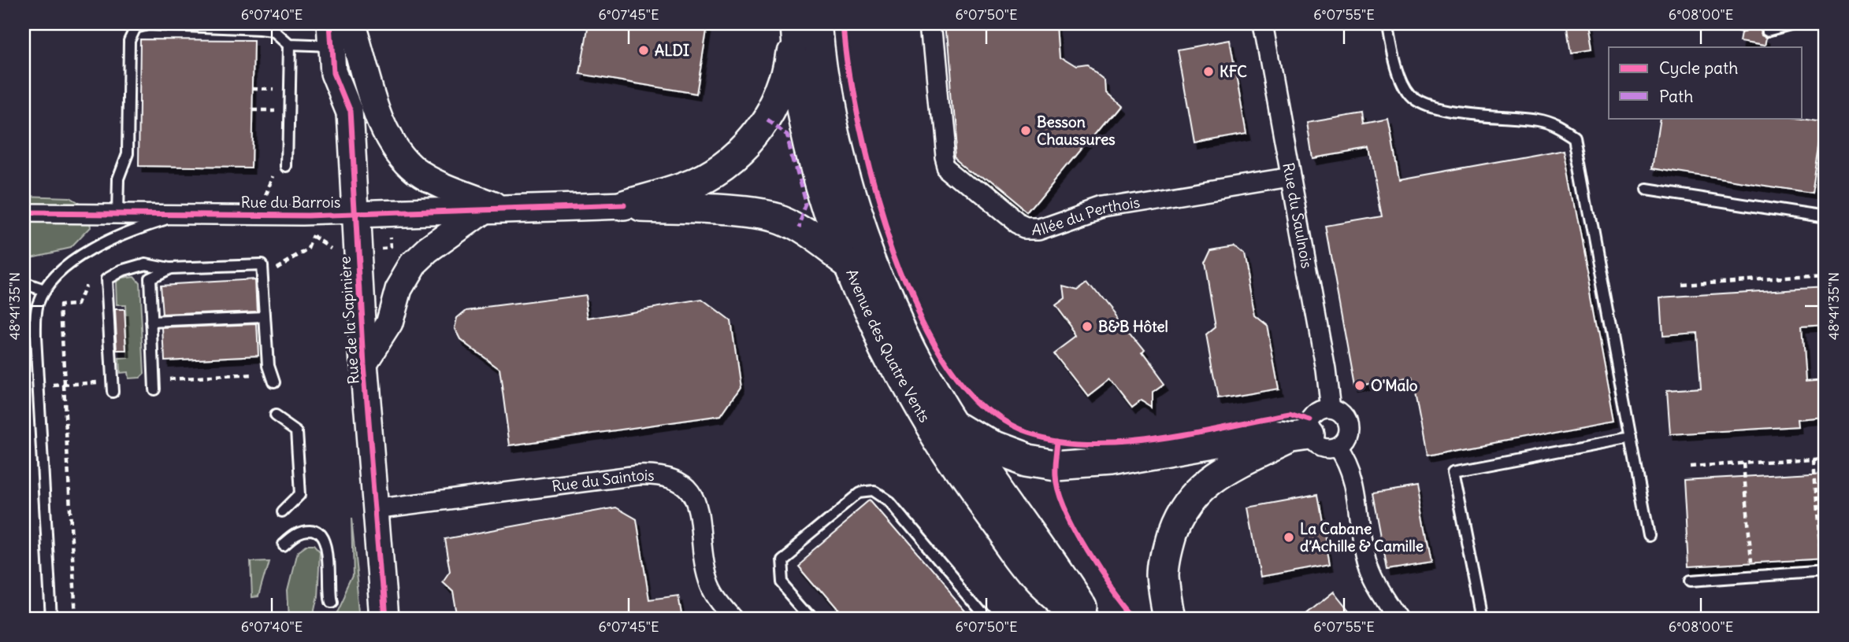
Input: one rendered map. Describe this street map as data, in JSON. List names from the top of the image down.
{
  "streets": {
    "main road": ["Avenue des Quatre Vents"],
    "street": [
      "Rue du Barrois",
      "Allée du Perthois",
      "Rue du Saulnois",
      "Rue de la Sapinière",
      "Rue du Saintois"
    ]
  },
  "crossings": [
    ["Rue du Barrois", "Rue de la Sapinière"],
    ["Allée du Perthois", "Rue du Saulnois"],
    ["Rue de la Sapinière", "Rue du Saintois"]
  ],
  "places": [
    "ALDI",
    "KFC",
    "Besson Chaussures",
    "B&B Hôtel",
    "O'Malo",
    "La Cabane d’Achille & Camille"
  ],
  "legend": ["Cycle path", "Path"],
  "coordinates": [
    "6°07'40\"E",
    "6°07'45\"E",
    "6°07'50\"E",
    "6°07'55\"E",
    "6°08'00\"E",
    "48°41'35\"N"
  ]
}
